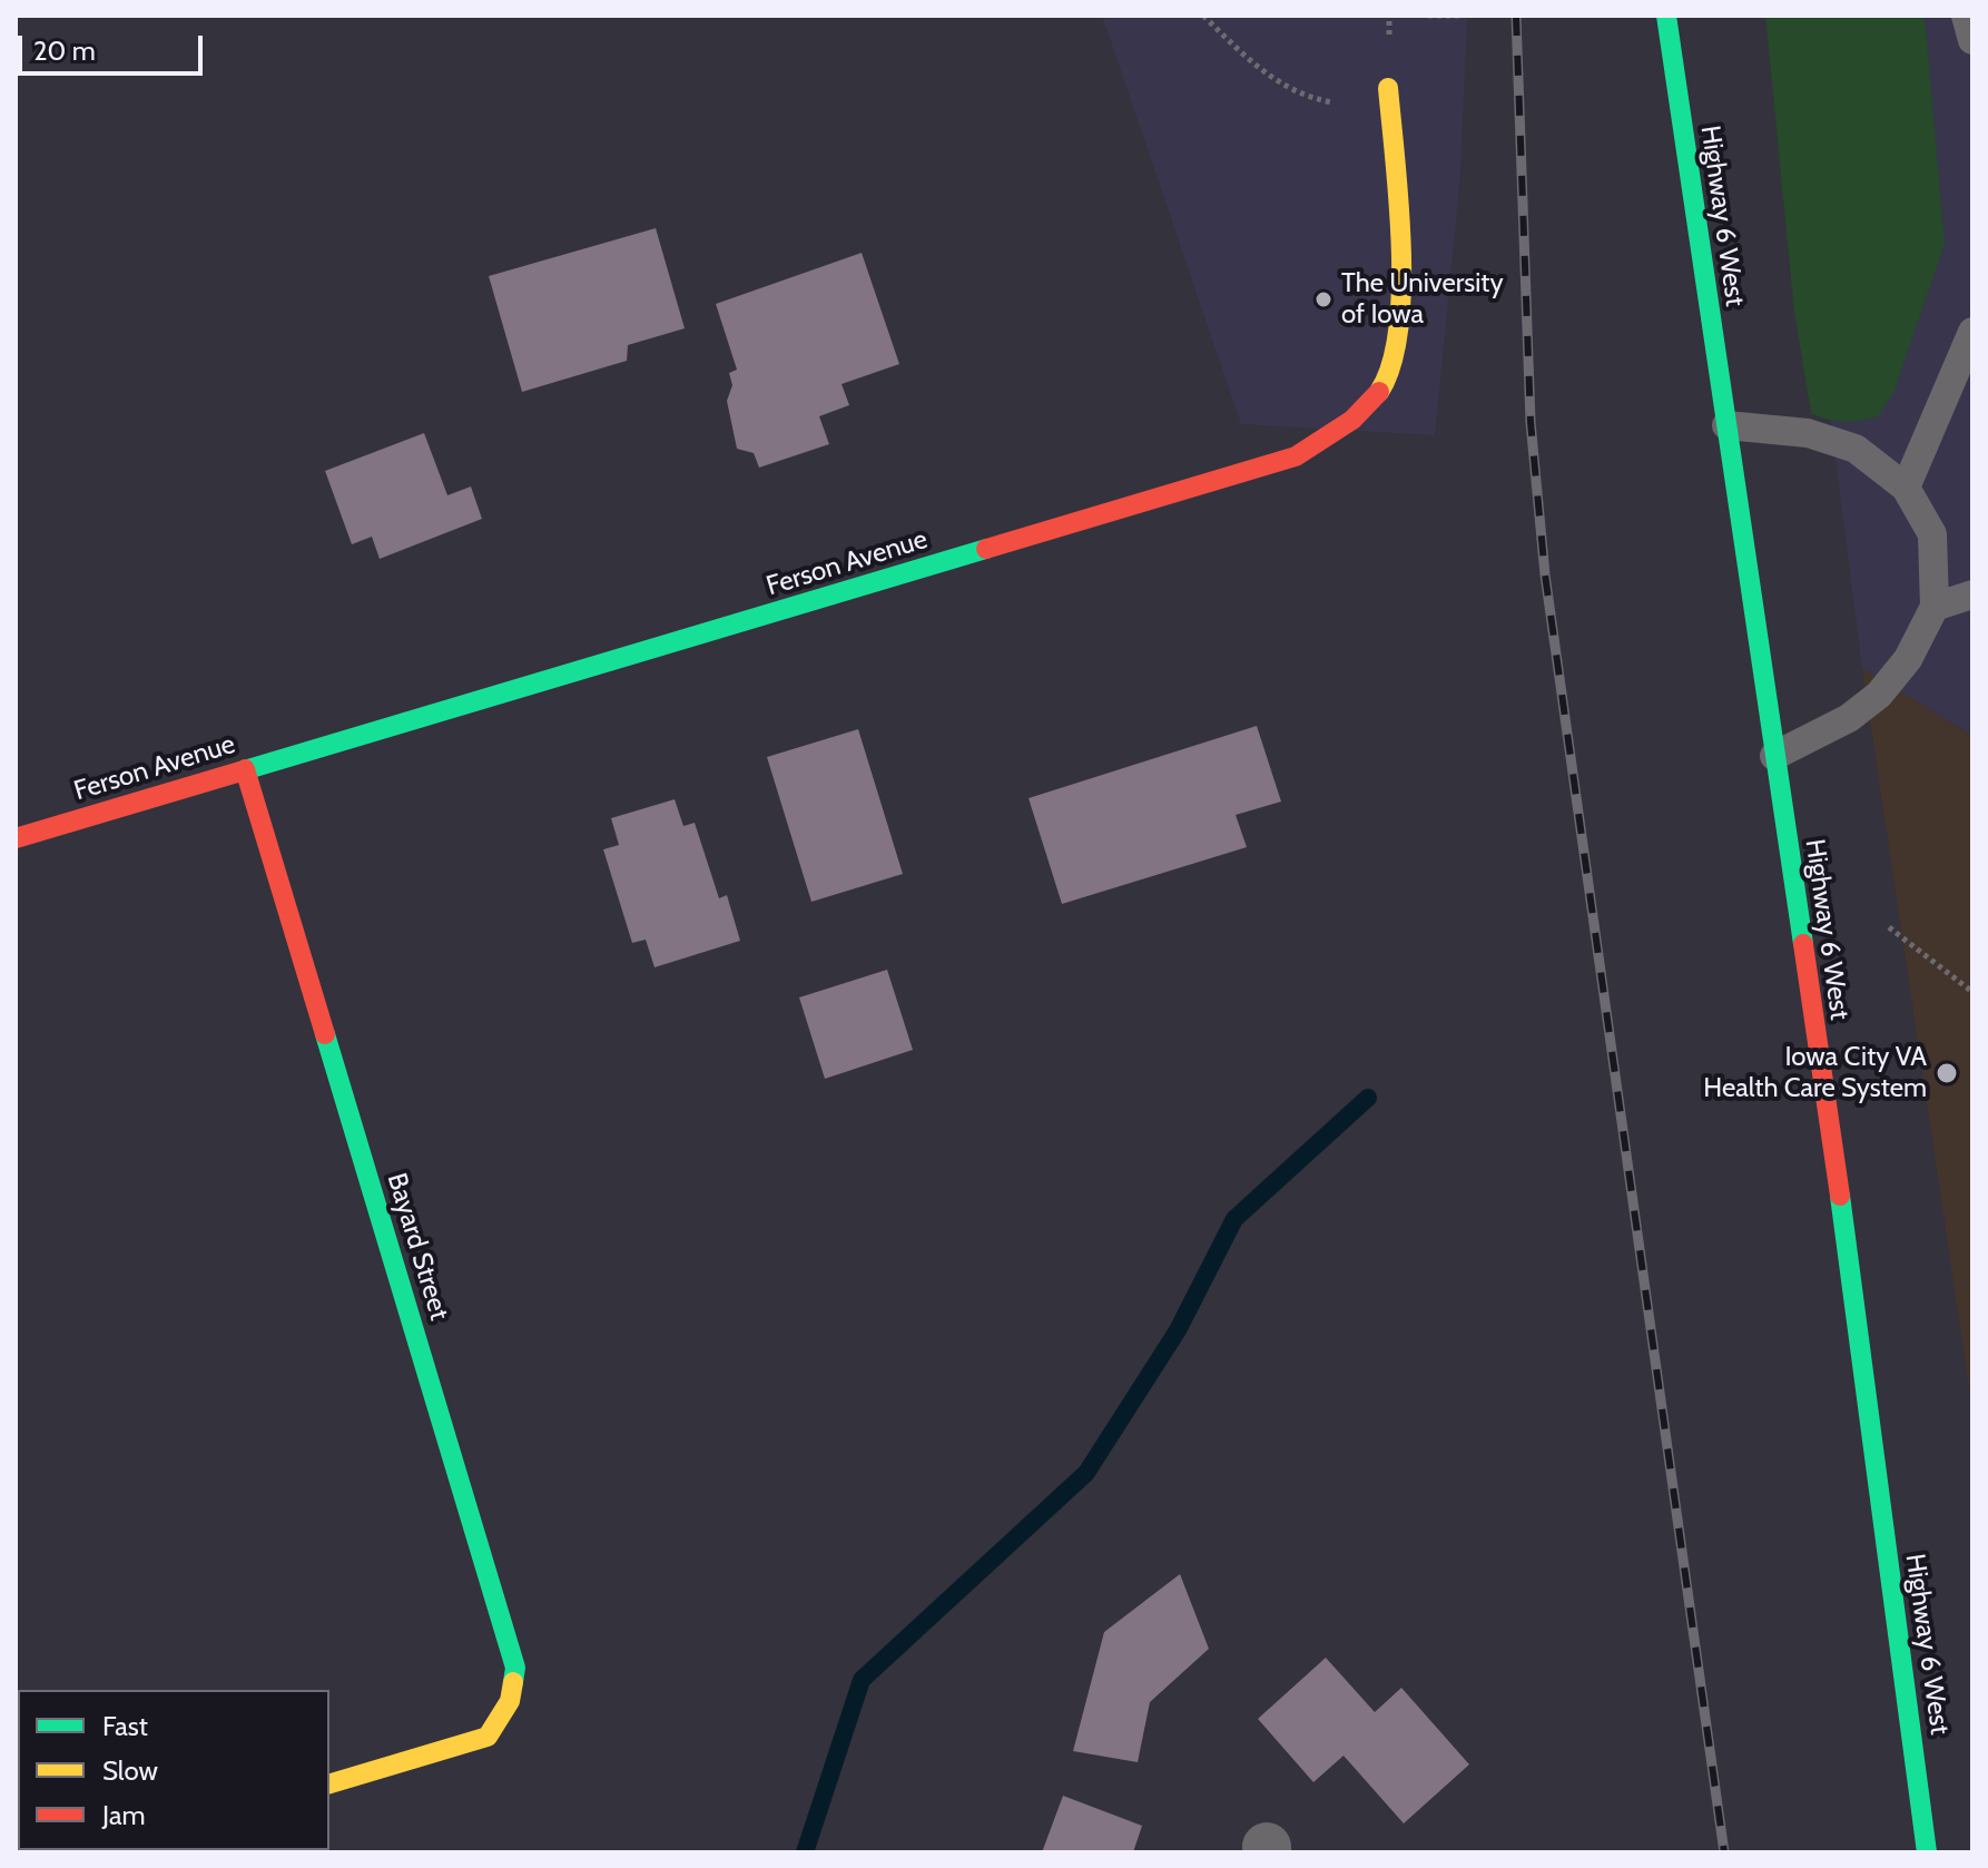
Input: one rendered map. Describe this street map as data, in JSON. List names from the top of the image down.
{
  "streets": {
    "street": ["Highway 6 West", "Ferson Avenue", "Bayard Street"]
  },
  "crossings": [
    ["Ferson Avenue", "Bayard Street"]
  ],
  "places": ["The University of Iowa", "Iowa City VA Health Care System"],
  "legend": ["Fast", "Slow", "Jam"],
  "scale_bar": "20 m"
}
